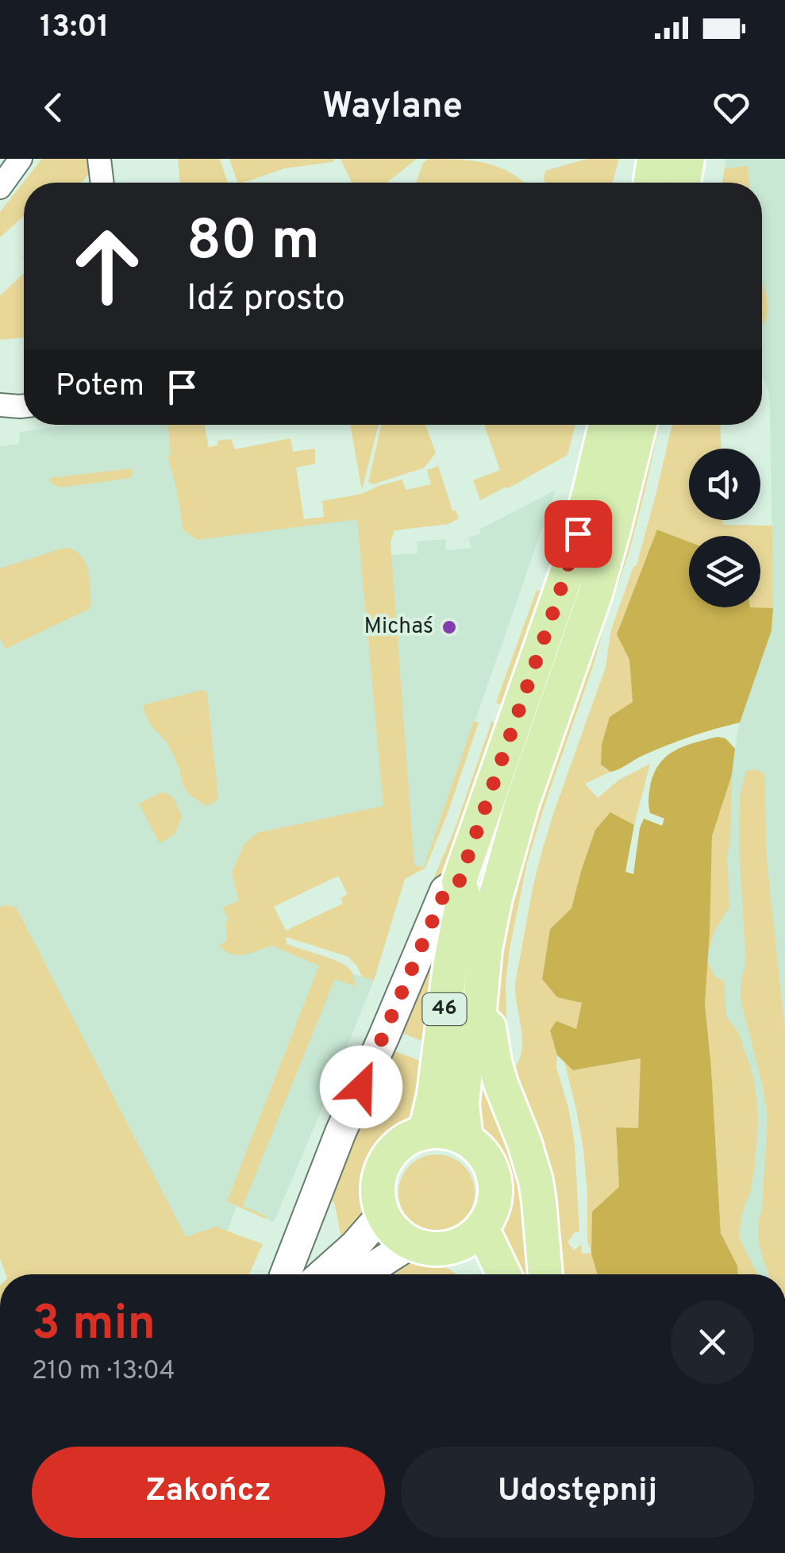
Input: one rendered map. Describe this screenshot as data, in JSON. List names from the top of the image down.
{
  "streets": {
    "main road": ["46"]
  },
  "places": ["Michaś"],
  "page": {
    "status": "13:01",
    "header": "Waylane",
    "turn": ["80 m", "Idź prosto"],
    "then": "Potem",
    "heading": ["3 min", "210 m · 13:04"],
    "buttons": ["Zakończ", "Udostępnij"]
  }
}
